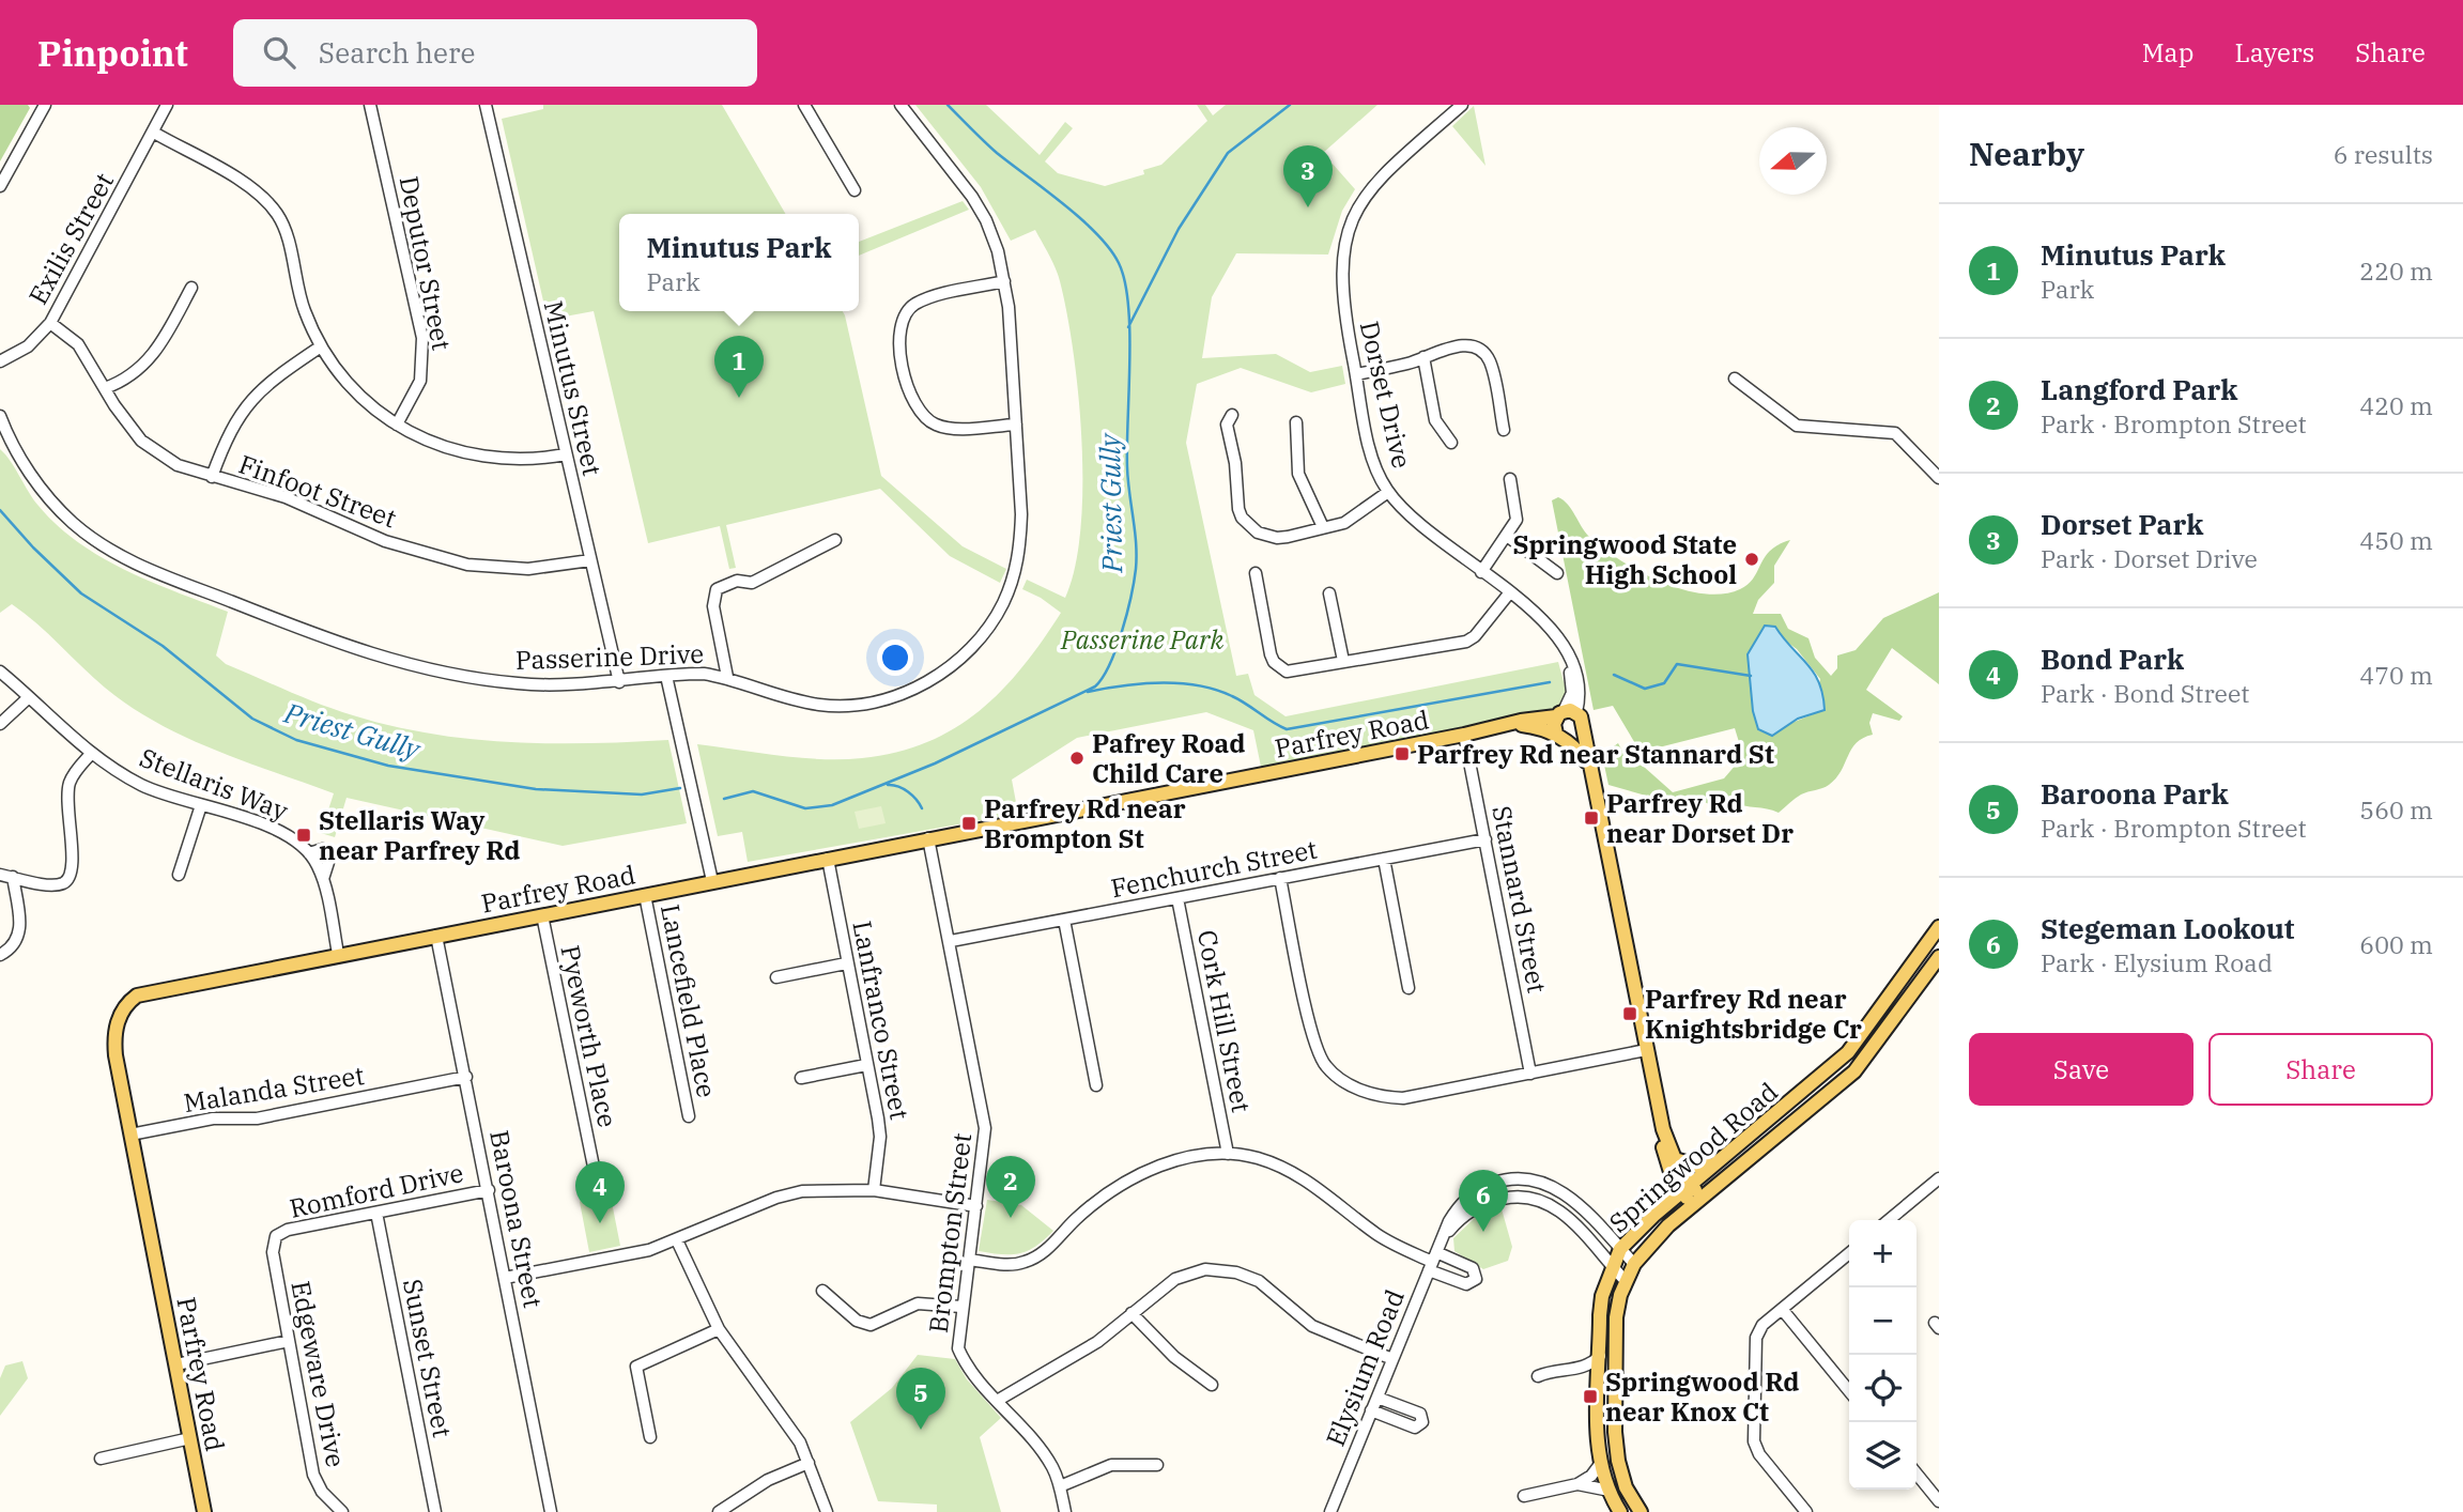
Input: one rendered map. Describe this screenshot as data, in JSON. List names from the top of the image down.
{
  "streets": {
    "main road": ["Parfrey Road", "Springwood Road"],
    "street": [
      "Exilis Street",
      "Deputor Street",
      "Minutus Street",
      "Dorset Drive",
      "Finfoot Street",
      "Passerine Drive",
      "Stellaris Way",
      "Fenchurch Street",
      "Stannard Street",
      "Lancefield Place",
      "Lanfranco Street",
      "Cork Hill Street",
      "Pyeworth Place",
      "Malanda Street",
      "Romford Drive",
      "Baroona Street",
      "Brompton Street",
      "Sunset Street",
      "Elysium Road",
      "Edgeware Drive"
    ]
  },
  "crossings": [
    ["Exilis Street", "Finfoot Street"],
    ["Minutus Street", "Finfoot Street"],
    ["Minutus Street", "Passerine Drive"],
    ["Dorset Drive", "Parfrey Road"],
    ["Parfrey Road", "Stellaris Way"],
    ["Parfrey Road", "Stannard Street"],
    ["Parfrey Road", "Lancefield Place"],
    ["Parfrey Road", "Lanfranco Street"],
    ["Parfrey Road", "Pyeworth Place"],
    ["Parfrey Road", "Malanda Street"],
    ["Parfrey Road", "Baroona Street"],
    ["Parfrey Road", "Brompton Street"],
    ["Fenchurch Street", "Stannard Street"],
    ["Fenchurch Street", "Cork Hill Street"],
    ["Fenchurch Street", "Brompton Street"],
    ["Malanda Street", "Baroona Street"],
    ["Springwood Road", "Elysium Road"],
    ["Romford Drive", "Baroona Street"],
    ["Romford Drive", "Sunset Street"],
    ["Romford Drive", "Edgeware Drive"]
  ],
  "water": ["Priest Gully"],
  "parks": ["Passerine Park"],
  "places": {
    "other": ["Springwood State High School", "Pafrey Road Child Care"],
    "transit": [
      "Parfrey Rd near Stannard St",
      "Parfrey Rd near Dorset Dr",
      "Parfrey Rd near Brompton St",
      "Stellaris Way near Parfrey Rd",
      "Parfrey Rd near Knightsbridge Cr",
      "Springwood Rd near Knox Ct"
    ]
  },
  "north": "left",
  "page": {
    "header": "Pinpoint",
    "search": "Search here",
    "nav": ["Map", "Layers", "Share"],
    "heading": ["Nearby", "6 results"],
    "pins": [
      "3",
      "1",
      "2",
      "4",
      "6",
      "5"
    ],
    "list": [
      {
        "mark": "1",
        "name": "Minutus Park",
        "note": "Park",
        "value": "220 m"
      },
      {
        "mark": "2",
        "name": "Langford Park",
        "note": "Park · Brompton Street",
        "value": "420 m"
      },
      {
        "mark": "3",
        "name": "Dorset Park",
        "note": "Park · Dorset Drive",
        "value": "450 m"
      },
      {
        "mark": "4",
        "name": "Bond Park",
        "note": "Park · Bond Street",
        "value": "470 m"
      },
      {
        "mark": "5",
        "name": "Baroona Park",
        "note": "Park · Brompton Street",
        "value": "560 m"
      },
      {
        "mark": "6",
        "name": "Stegeman Lookout",
        "note": "Park · Elysium Road",
        "value": "600 m"
      }
    ],
    "popup": ["Minutus Park", "Park"],
    "buttons": ["Save", "Share"],
    "map_buttons": ["+", "−"]
  }
}
